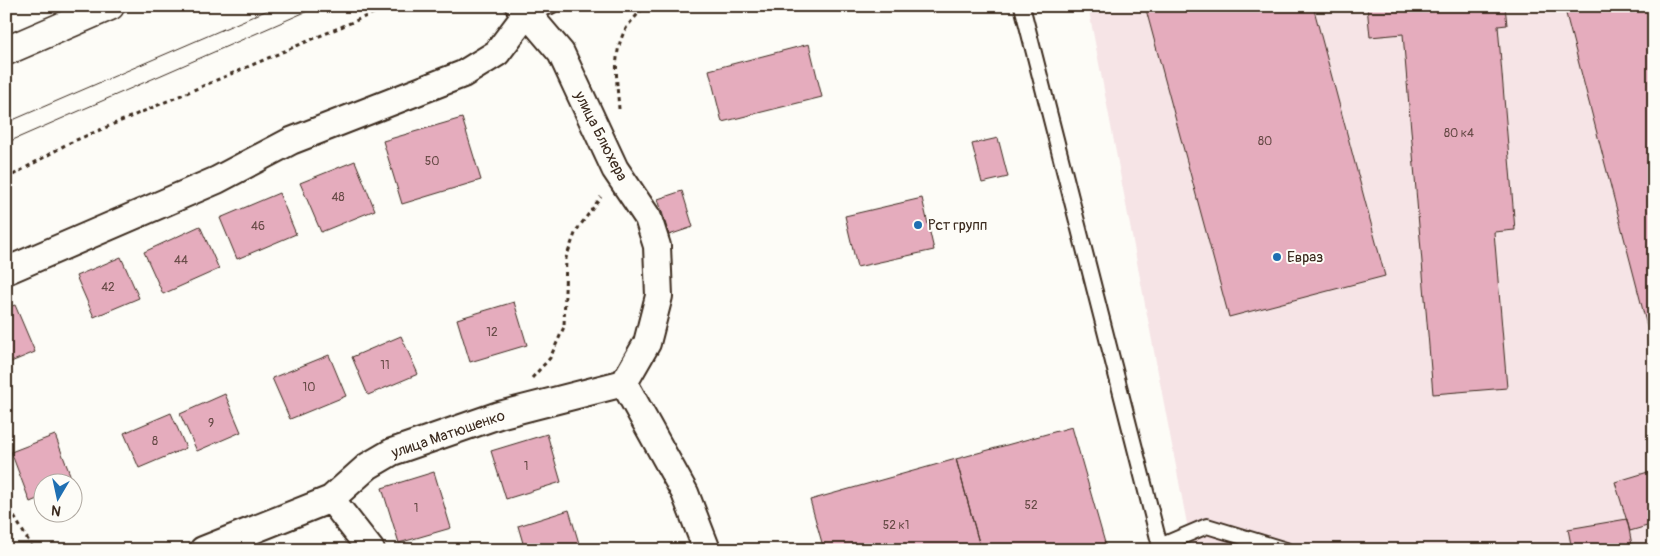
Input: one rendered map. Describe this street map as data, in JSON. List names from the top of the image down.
{
  "streets": {
    "street": ["улица Блюхера", "улица Матюшенко"]
  },
  "crossings": [
    ["улица Блюхера", "улица Матюшенко"]
  ],
  "places": ["Рст групп", "Евраз"],
  "house_numbers": [
    "80 к4",
    "80",
    "50",
    "48",
    "46",
    "44",
    "42",
    "12",
    "11",
    "10",
    "9",
    "8",
    "1",
    "52",
    "1",
    "52 к1"
  ],
  "north": "bottom"
}
